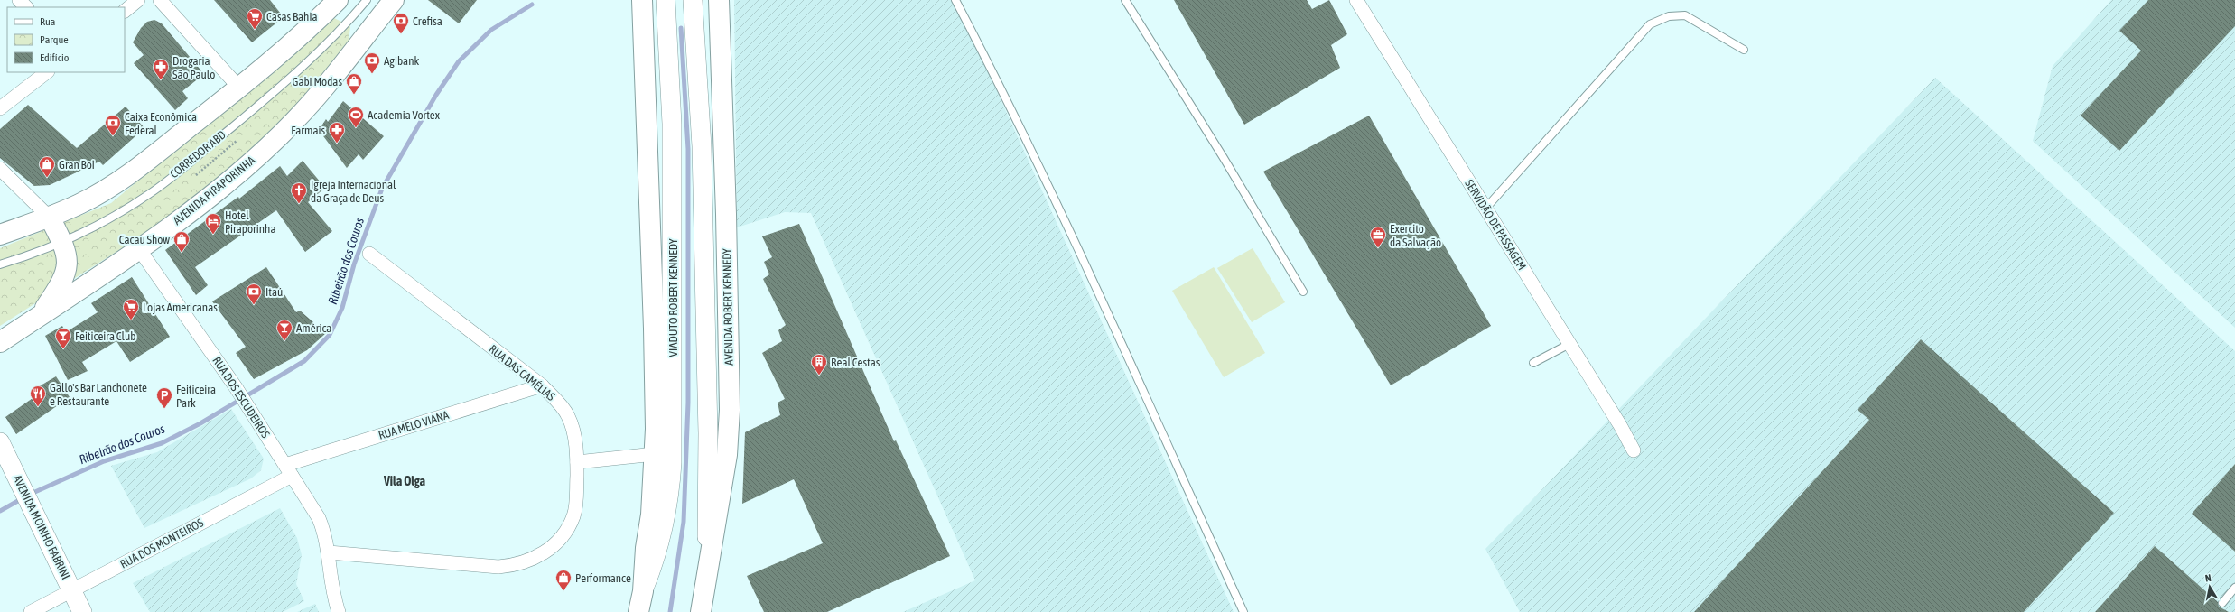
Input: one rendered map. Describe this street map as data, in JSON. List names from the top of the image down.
{
  "streets": {
    "main road": [
      "AVENIDA PIRAPORINHA",
      "VIADUTO ROBERT KENNEDY",
      "AVENIDA ROBERT KENNEDY",
      "AVENIDA MOINHO FABRINI"
    ],
    "street": [
      "SERVIDÃO DE PASSAGEM",
      "RUA DAS CAMÉLIAS",
      "RUA DOS ESCUDEIROS",
      "RUA MELO VIANA",
      "RUA DOS MONTEIROS"
    ],
    "lane": ["CORREDOR ABD"]
  },
  "crossings": [
    ["AVENIDA PIRAPORINHA", "RUA DOS ESCUDEIROS"],
    ["RUA DAS CAMÉLIAS", "RUA DOS ESCUDEIROS"],
    ["RUA DAS CAMÉLIAS", "RUA MELO VIANA"],
    ["RUA DOS ESCUDEIROS", "RUA MELO VIANA"],
    ["RUA DOS ESCUDEIROS", "RUA DOS MONTEIROS"],
    ["RUA MELO VIANA", "RUA DOS MONTEIROS"],
    ["AVENIDA MOINHO FABRINI", "RUA DOS MONTEIROS"]
  ],
  "districts": ["Vila Olga"],
  "water": ["Ribeirão dos Couros"],
  "places": {
    "supermarket": ["Casas Bahia", "Lojas Americanas"],
    "bank": [
      "Crefisa",
      "Agibank",
      "Caixa Econômica Federal",
      "Itaú"
    ],
    "pharmacy": ["Drogaria São Paulo", "Farmais"],
    "shop": [
      "Gabi Modas",
      "Gran Boi",
      "Cacau Show",
      "Performance"
    ],
    "sports": ["Academia Vortex"],
    "church": ["Igreja Internacional da Graça de Deus"],
    "hotel": ["Hotel Piraporinha"],
    "office": ["Exercito da Salvação"],
    "bar": ["América", "Feiticeira Club"],
    "building": ["Real Cestas"],
    "restaurant": ["Gallo's Bar Lanchonete e Restaurante"],
    "parking": ["Feiticeira Park"]
  },
  "legend": ["Rua", "Parque", "Edifício"],
  "north": "top"
}
